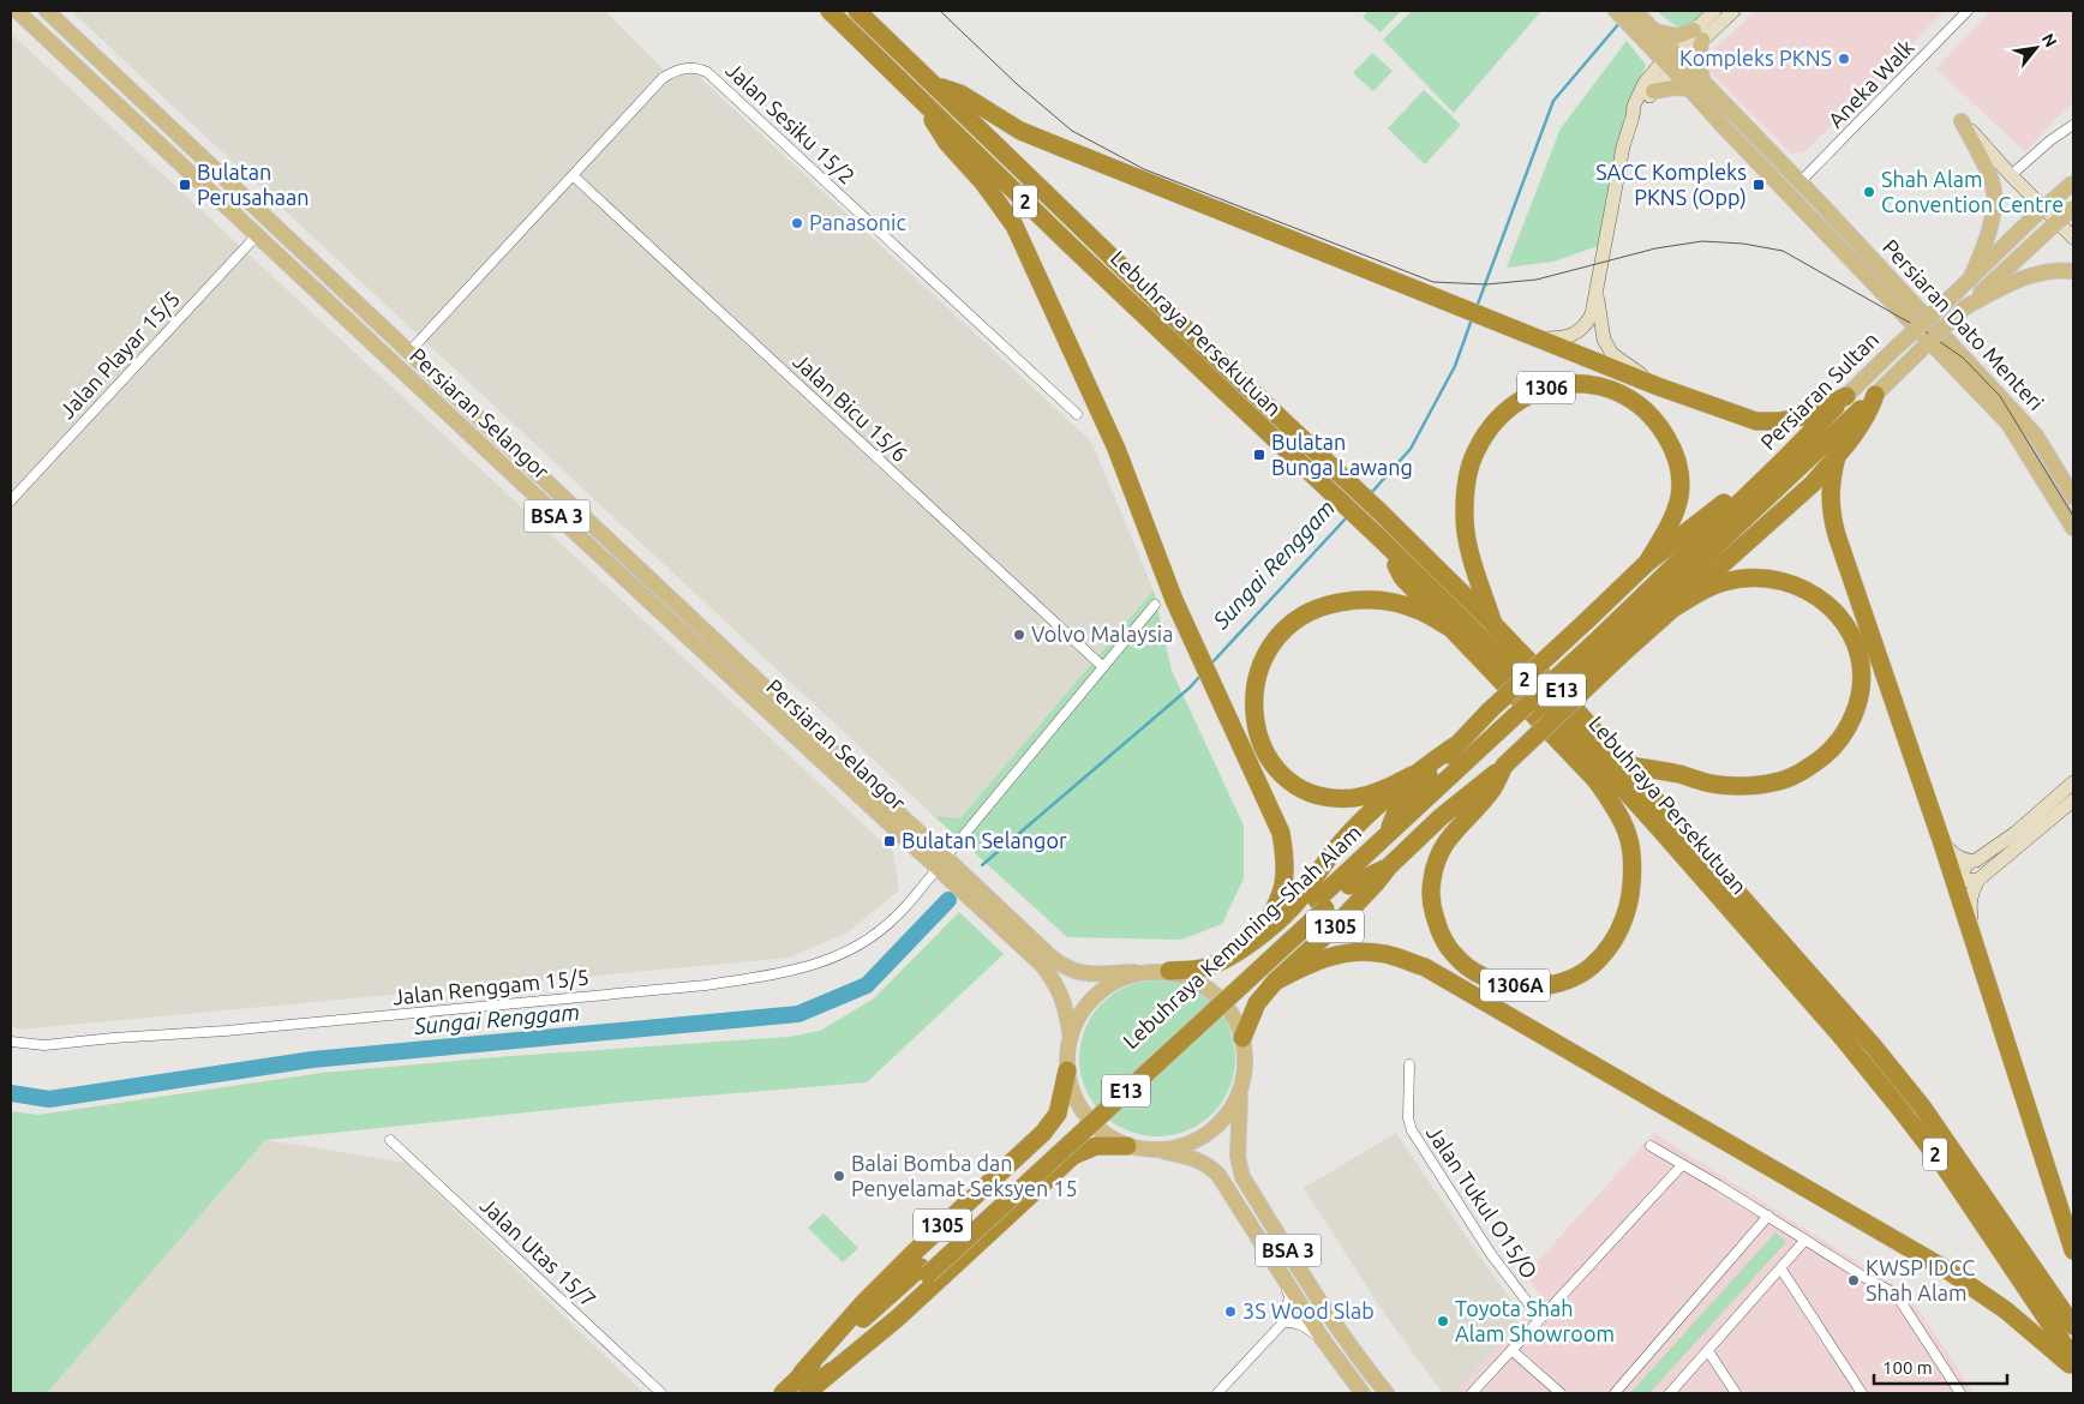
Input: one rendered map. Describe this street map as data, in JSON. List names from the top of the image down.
{
  "streets": {
    "highway": [
      "2",
      "Lebuhraya Persekutuan",
      "1306",
      "Persiaran Sultan",
      "E13",
      "1305",
      "Lebuhraya Kemuning–Shah Alam",
      "1306A"
    ],
    "main road": ["Persiaran Dato Menteri", "Persiaran Selangor", "BSA 3"],
    "street": [
      "Aneka Walk",
      "Jalan Sesiku 15/2",
      "Jalan Playar 15/5",
      "Jalan Bicu 15/6",
      "Jalan Renggam 15/5",
      "Jalan Tukul O15/O",
      "Jalan Utas 15/7"
    ]
  },
  "crossings": [
    ["Aneka Walk", "Persiaran Dato Menteri"],
    ["Jalan Sesiku 15/2", "Jalan Bicu 15/6"],
    ["Jalan Sesiku 15/2", "Persiaran Selangor"],
    ["Lebuhraya Persekutuan", "1306"],
    ["Jalan Playar 15/5", "Persiaran Selangor"],
    ["Persiaran Sultan", "Lebuhraya Kemuning–Shah Alam"],
    ["Persiaran Selangor", "BSA 3"],
    ["Persiaran Selangor", "1305"],
    ["Persiaran Selangor", "Jalan Renggam 15/5"],
    ["BSA 3", "1305"],
    ["1305", "Lebuhraya Kemuning–Shah Alam"]
  ],
  "water": ["Sungai Renggam"],
  "places": {
    "other": [
      "Kompleks PKNS",
      "Shah Alam Convention Centre",
      "Panasonic",
      "Volvo Malaysia",
      "Balai Bomba dan Penyelamat Seksyen 15",
      "KWSP IDCC Shah Alam",
      "3S Wood Slab",
      "Toyota Shah Alam Showroom"
    ],
    "transit": [
      "Bulatan Perusahaan",
      "SACC Kompleks PKNS (Opp)",
      "Bulatan Bunga Lawang",
      "Bulatan Selangor"
    ]
  },
  "scale_bar": "100 m",
  "north": "top right"
}
